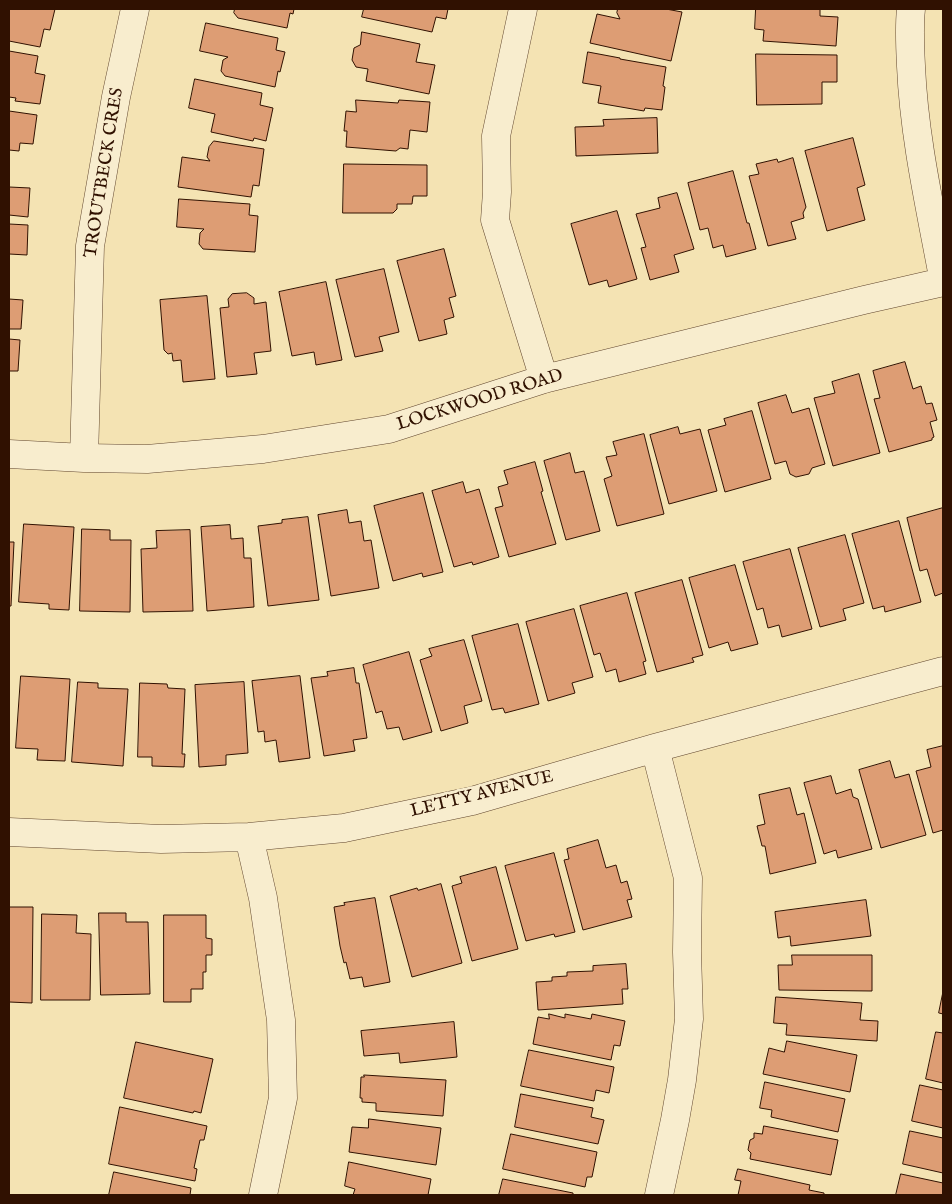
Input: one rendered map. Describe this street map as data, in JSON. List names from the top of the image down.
{
  "streets": {
    "street": ["TROUTBECK CRES", "LOCKWOOD ROAD", "LETTY AVENUE"]
  },
  "crossings": [
    ["TROUTBECK CRES", "LOCKWOOD ROAD"]
  ]
}
